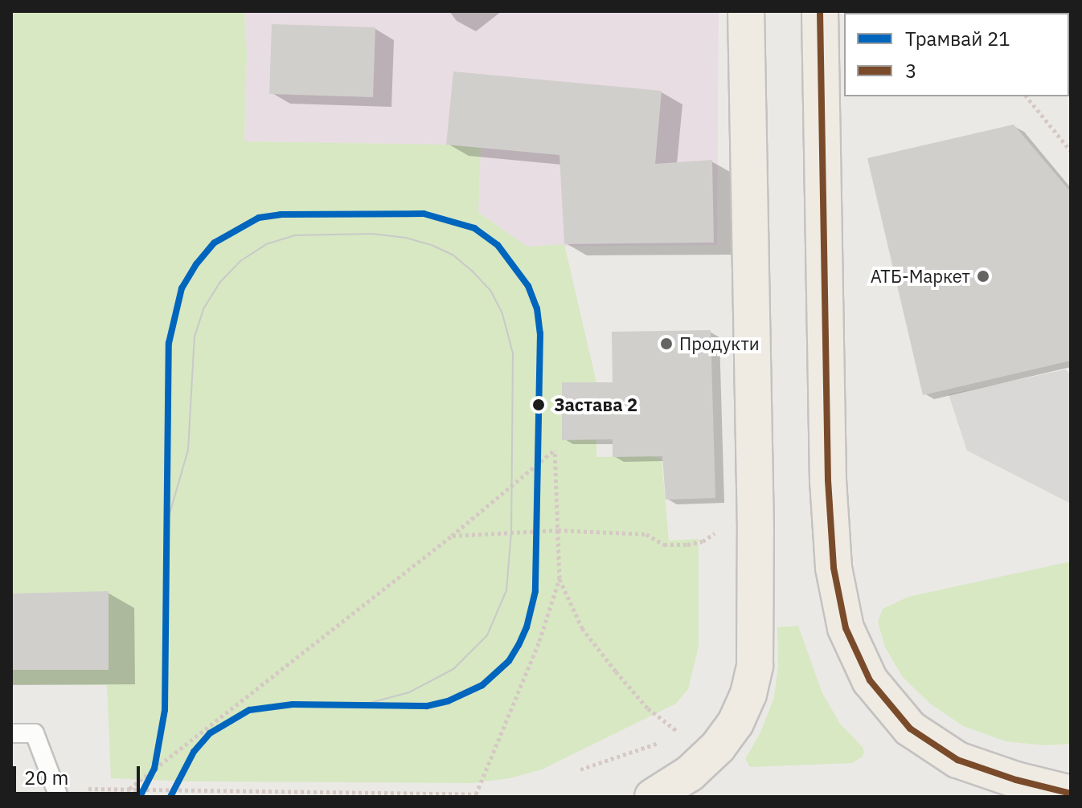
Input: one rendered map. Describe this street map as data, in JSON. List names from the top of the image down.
{
  "places": ["АТБ-Маркет", "Продукти", "Застава 2"],
  "lines": ["transit line 3", "tram line 21"],
  "legend": ["Трамвай 21", "3"],
  "scale_bar": "20 m"
}
